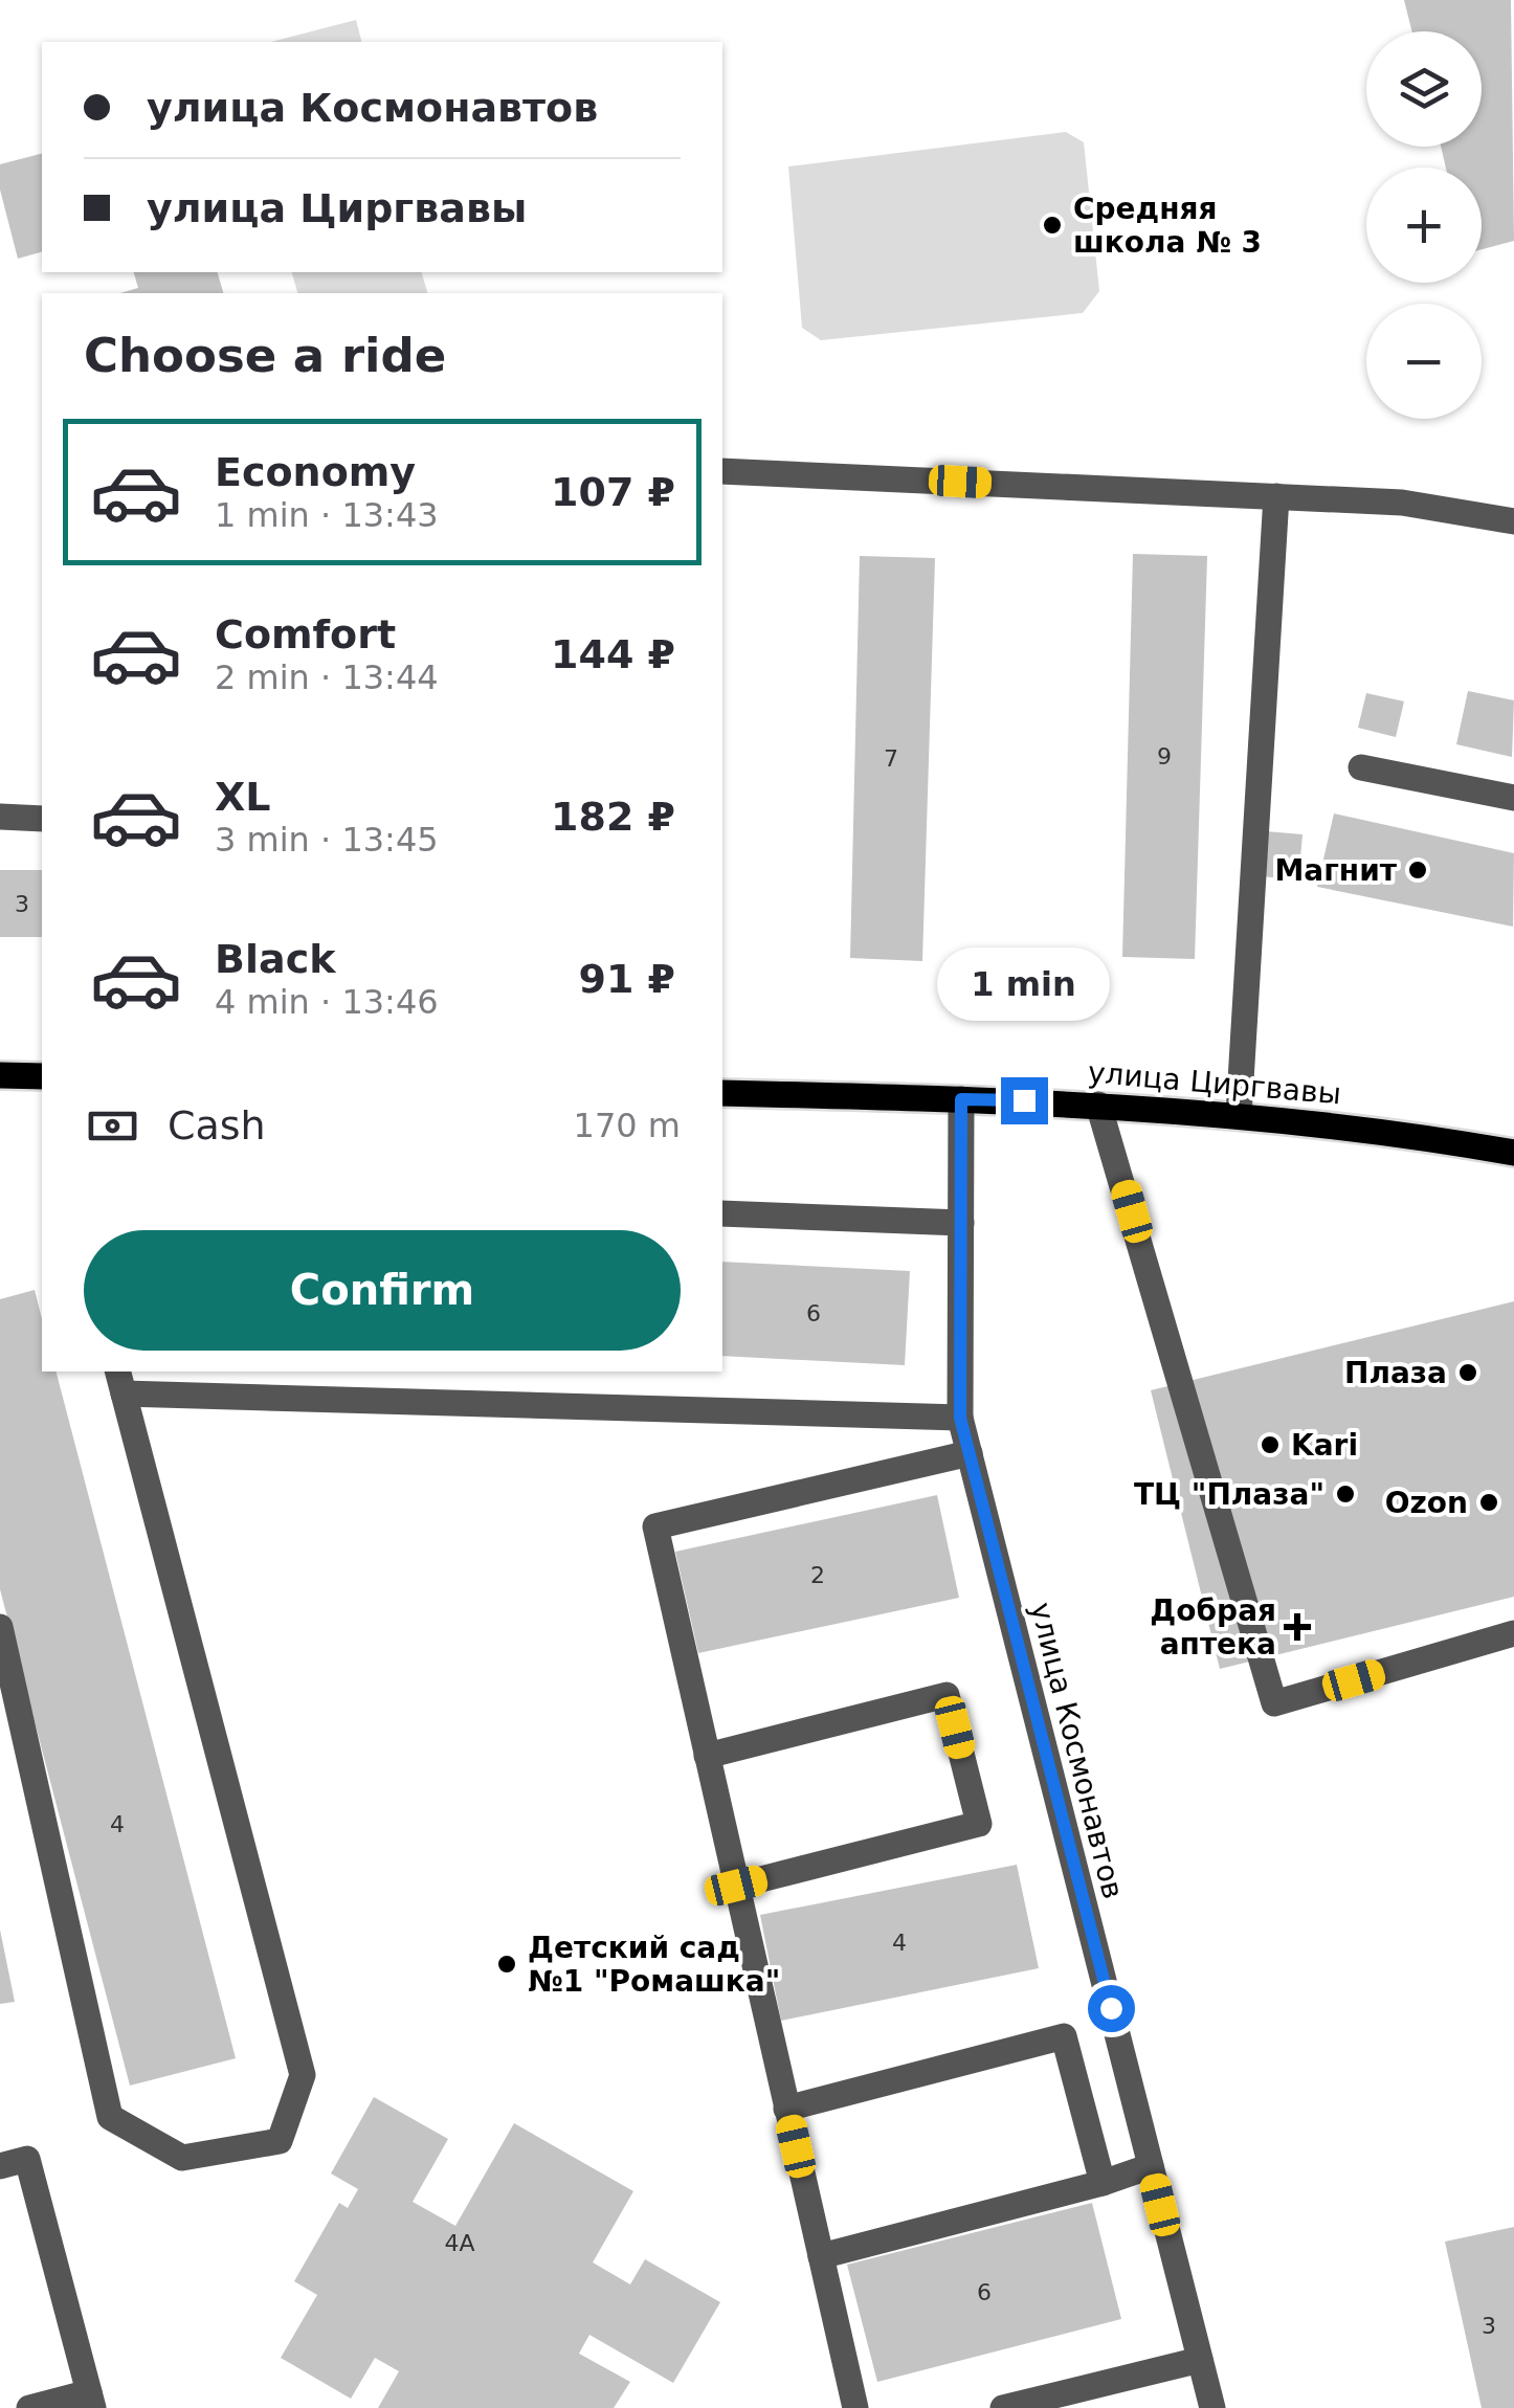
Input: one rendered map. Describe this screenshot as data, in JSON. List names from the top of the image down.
{
  "streets": {
    "main road": ["улица Циргвавы"],
    "street": ["улица Космонавтов"]
  },
  "crossings": [
    ["улица Циргвавы", "улица Космонавтов"]
  ],
  "places": {
    "other": [
      "Средняя школа № 3",
      "Магнит",
      "Плаза",
      "Kari",
      "ТЦ \"Плаза\"",
      "Ozon",
      "Детский сад №1 \"Ромашка\""
    ],
    "health": ["Добрая аптека"]
  },
  "house_numbers": [
    "9",
    "7",
    "3",
    "6",
    "2",
    "4",
    "4",
    "4А",
    "6",
    "3"
  ],
  "page": {
    "map_buttons": ["+", "−"],
    "banner": ["улица Космонавтов", "улица Циргвавы"],
    "heading": "Choose a ride",
    "list": [
      {
        "name": "Economy",
        "note": "1 min · 13:43",
        "value": "107 ₽"
      },
      {
        "name": "Comfort",
        "note": "2 min · 13:44",
        "value": "144 ₽"
      },
      {
        "name": "XL",
        "note": "3 min · 13:45",
        "value": "182 ₽"
      },
      {
        "name": "Black",
        "note": "4 min · 13:46",
        "value": "91 ₽"
      }
    ],
    "bubble": "1 min",
    "pay": ["Cash", "170 m"],
    "buttons": "Confirm"
  }
}
